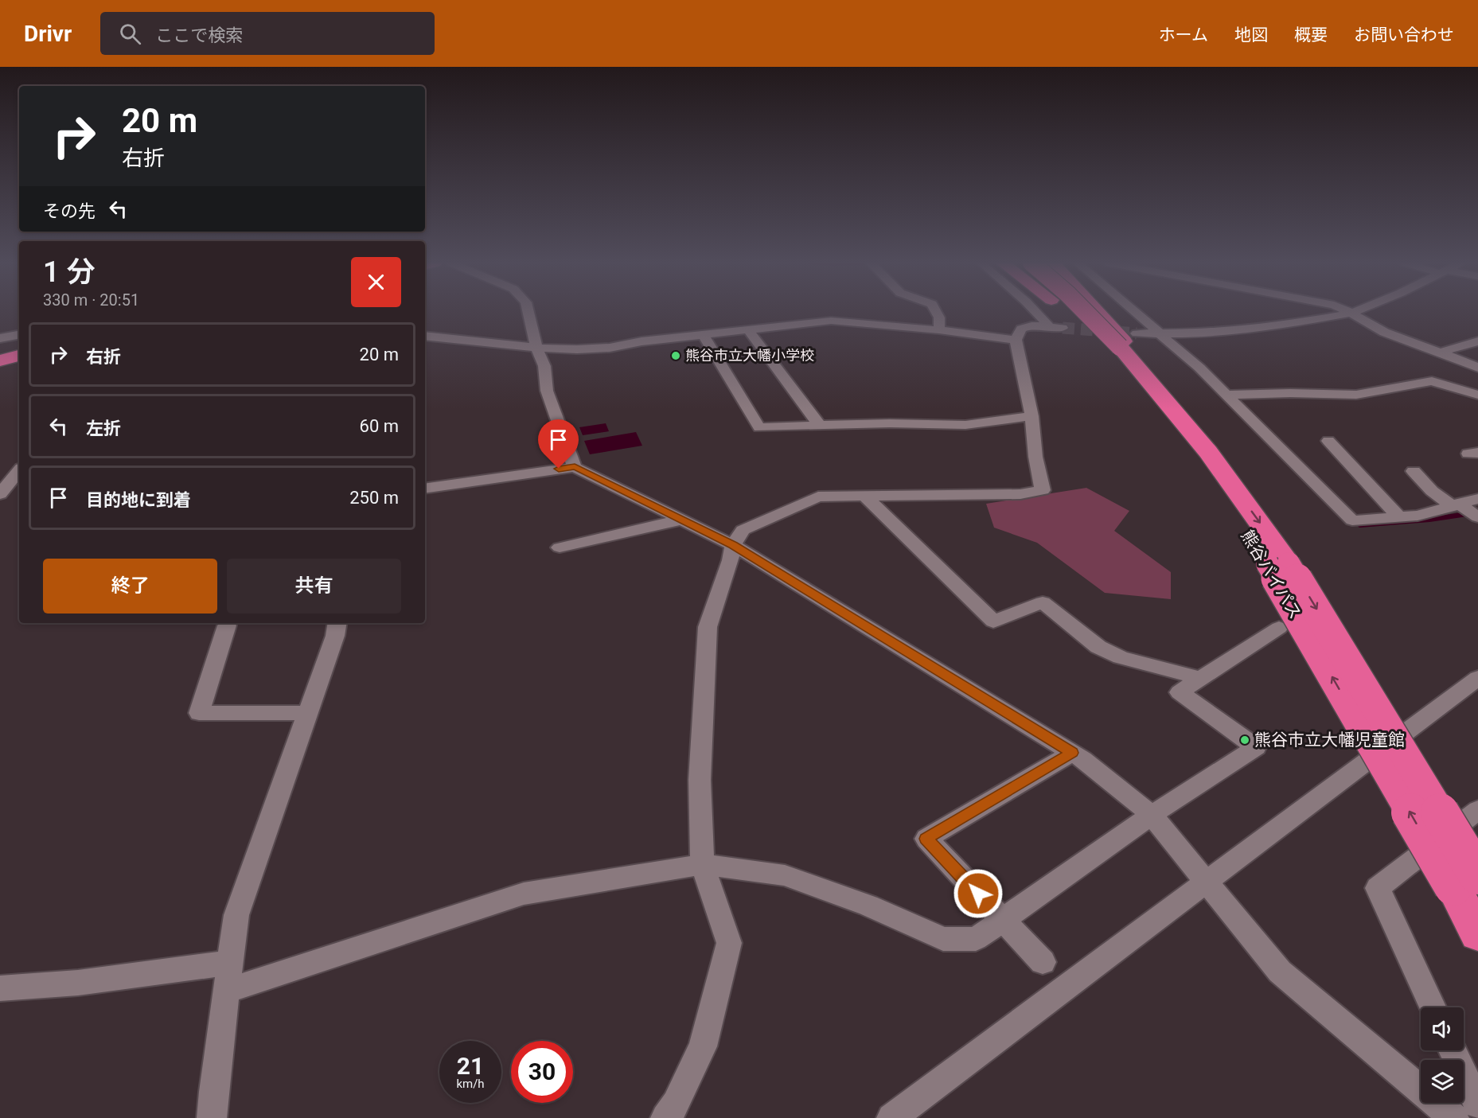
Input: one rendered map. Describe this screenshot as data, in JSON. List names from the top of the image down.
{
  "streets": {
    "highway": ["熊谷バイパス"]
  },
  "places": ["熊谷市立大幡小学校", "熊谷市立大幡児童館"],
  "page": {
    "header": "Drivr",
    "search": "ここで検索",
    "nav": [
      "ホーム",
      "地図",
      "概要",
      "お問い合わせ"
    ],
    "turn": ["20 m", "右折"],
    "then": "その先",
    "heading": ["1 分", "330 m · 20:51"],
    "list": [
      {
        "name": "右折",
        "value": "20 m"
      },
      {
        "name": "左折",
        "value": "60 m"
      },
      {
        "name": "目的地に到着",
        "value": "250 m"
      }
    ],
    "buttons": ["終了", "共有"],
    "speed": "21 km/h",
    "limit": "30"
  }
}
